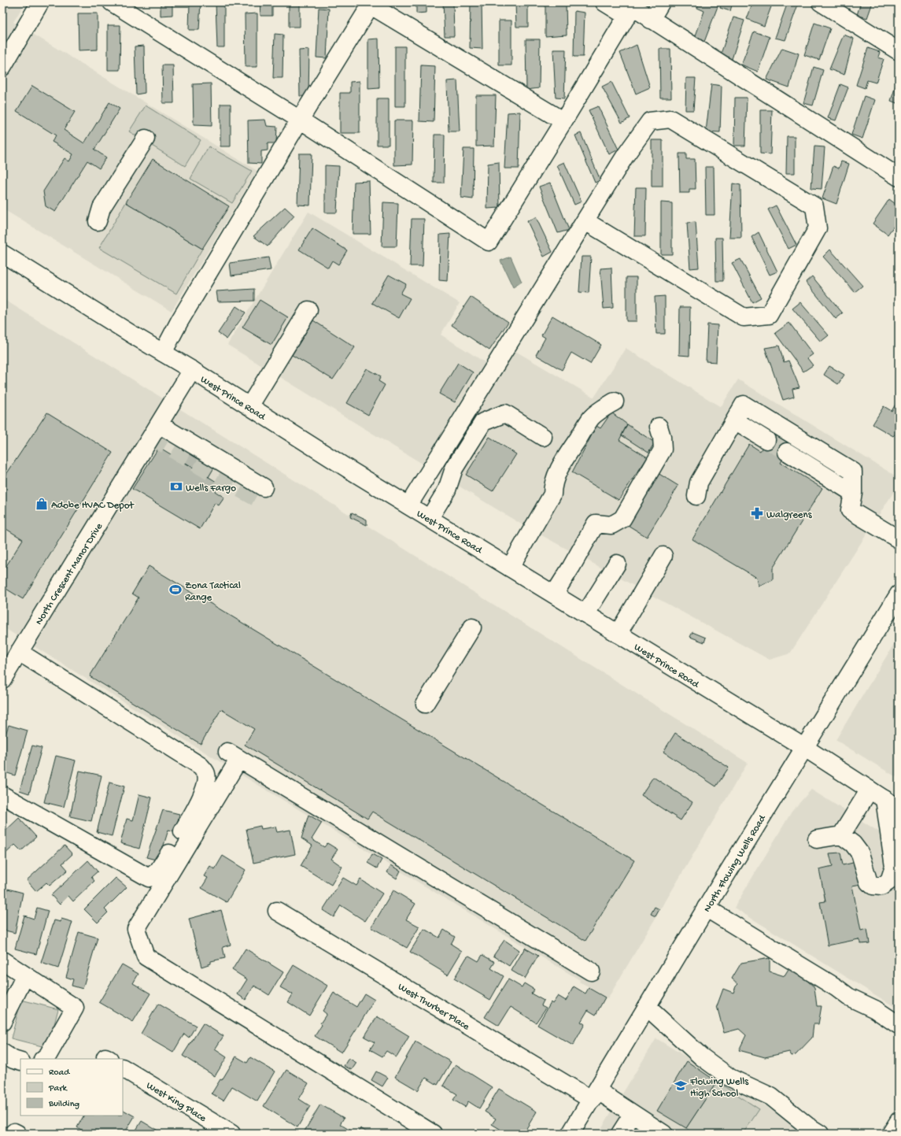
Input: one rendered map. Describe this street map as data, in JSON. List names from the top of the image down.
{
  "streets": {
    "street": [
      "West Prince Road",
      "North Crescent Manor Drive",
      "North Flowing Wells Road",
      "West Thurber Place",
      "West King Place"
    ]
  },
  "crossings": [
    ["West Prince Road", "North Crescent Manor Drive"],
    ["West Prince Road", "North Flowing Wells Road"],
    ["North Flowing Wells Road", "West Thurber Place"]
  ],
  "places": {
    "bank": ["Wells Fargo"],
    "shop": ["Adobe HVAC Depot"],
    "pharmacy": ["Walgreens"],
    "sports": ["Zona Tactical Range"],
    "school or university": ["Flowing Wells High School"]
  },
  "legend": ["Road", "Park", "Building"]
}
